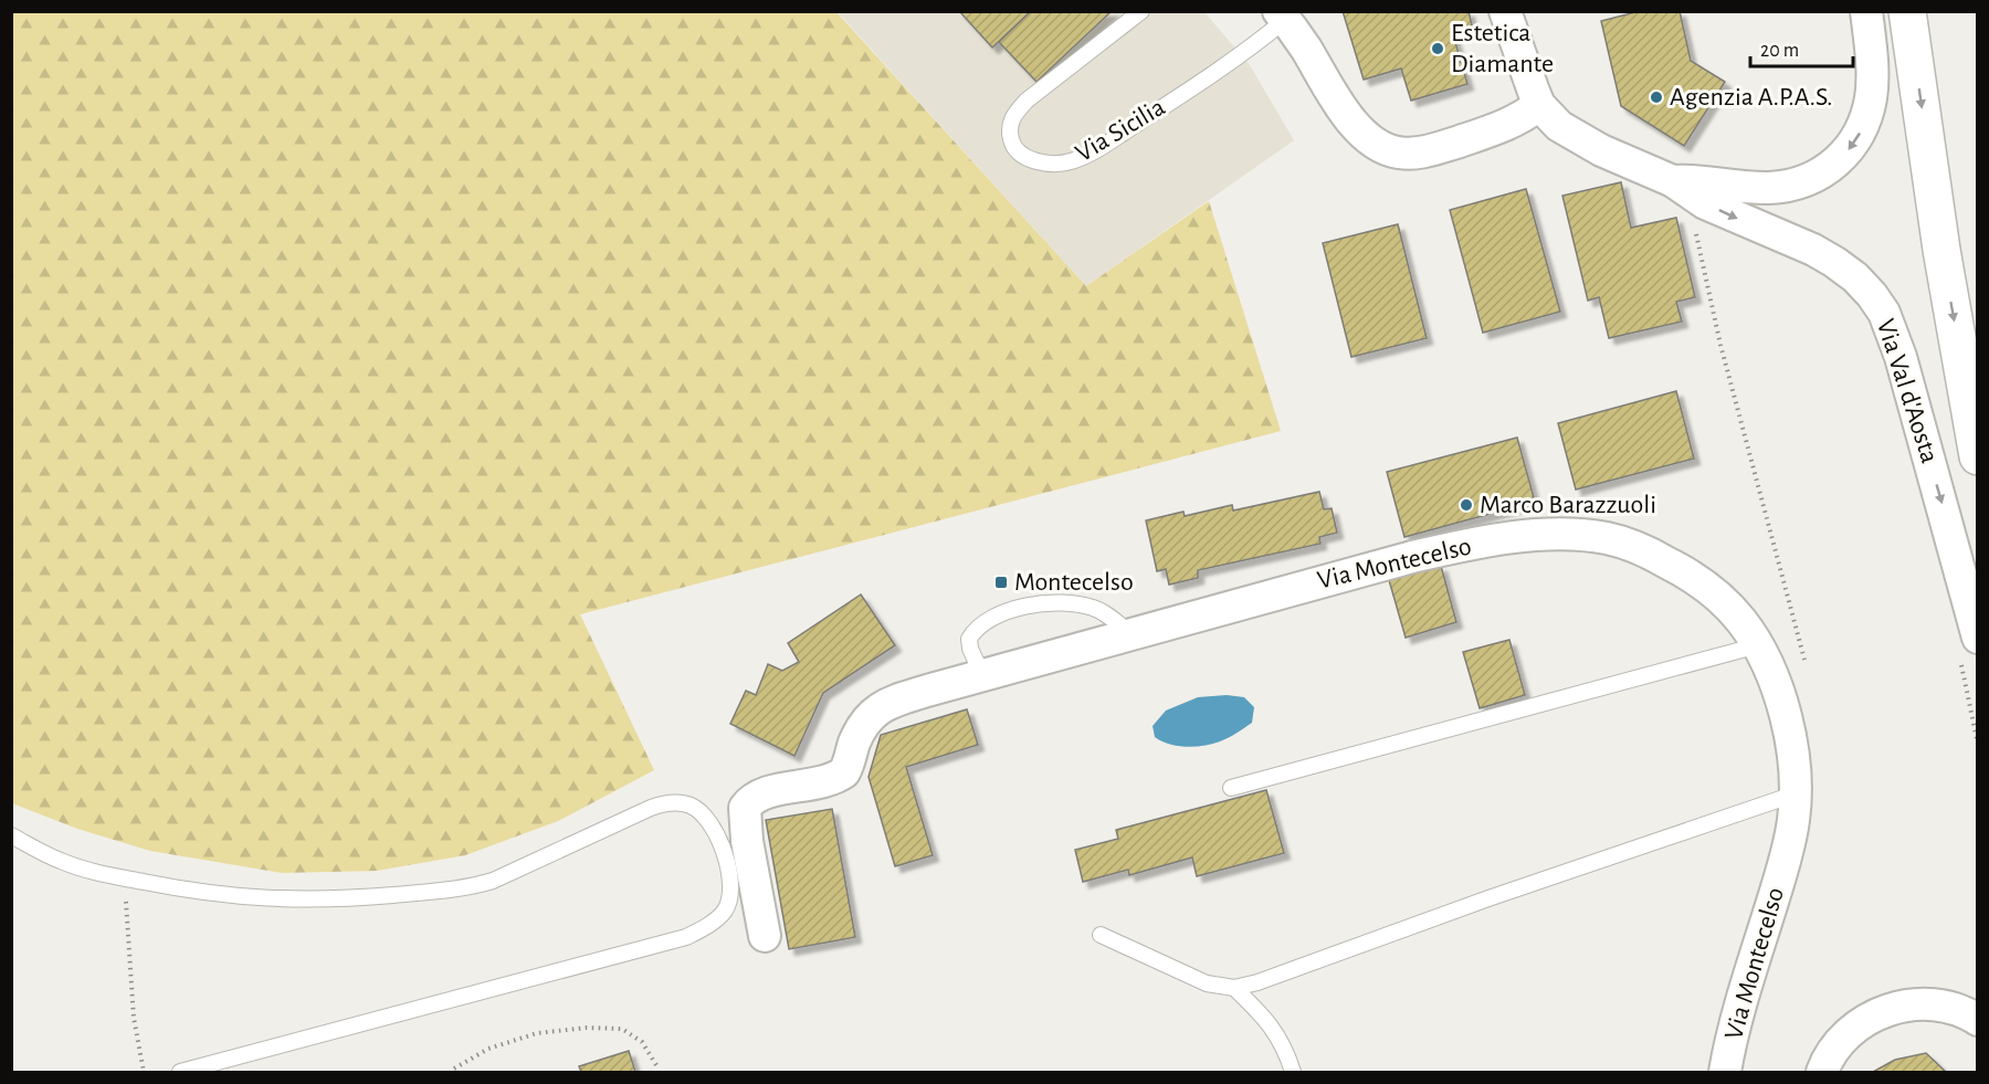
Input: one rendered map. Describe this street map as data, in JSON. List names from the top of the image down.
{
  "streets": {
    "street": ["Via Sicilia", "Via Val d'Aosta", "Via Montecelso"]
  },
  "crossings": [
    ["Via Sicilia", "Via Val d'Aosta"]
  ],
  "places": {
    "other": ["Estetica Diamante", "Agenzia A.P.A.S.", "Marco Barazzuoli"],
    "transit": ["Montecelso"]
  },
  "scale_bar": "20 m"
}
